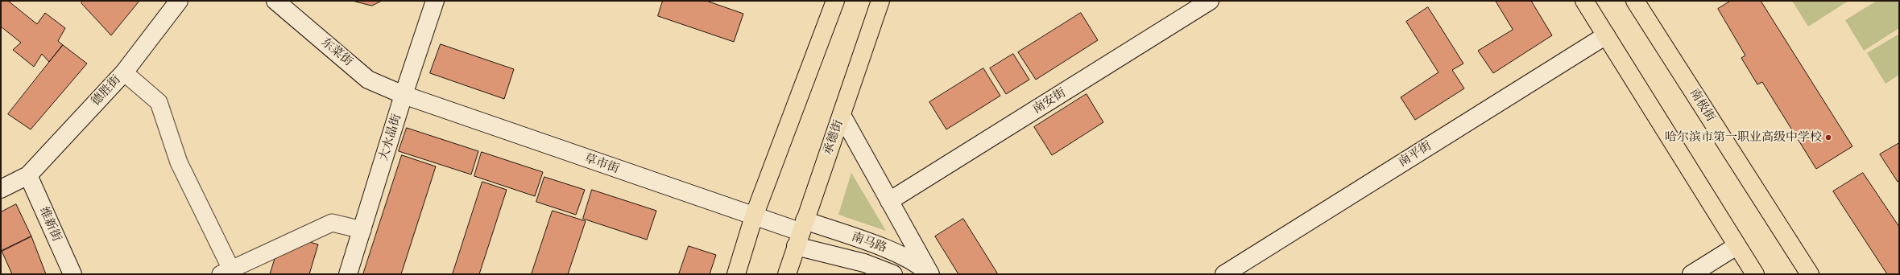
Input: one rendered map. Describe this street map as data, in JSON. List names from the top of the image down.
{
  "streets": {
    "main road": ["南极街", "承德街"],
    "street": [
      "东菜街",
      "德胜街",
      "南安街",
      "大水晶街",
      "南平街",
      "草市街",
      "维新街",
      "南马路"
    ]
  },
  "crossings": [
    ["东菜街", "大水晶街"],
    ["东菜街", "草市街"],
    ["德胜街", "维新街"],
    ["大水晶街", "草市街"],
    ["承德街", "草市街"],
    ["承德街", "南马路"],
    ["草市街", "南马路"]
  ],
  "places": ["哈尔滨市第一职业高级中学校"]
}
